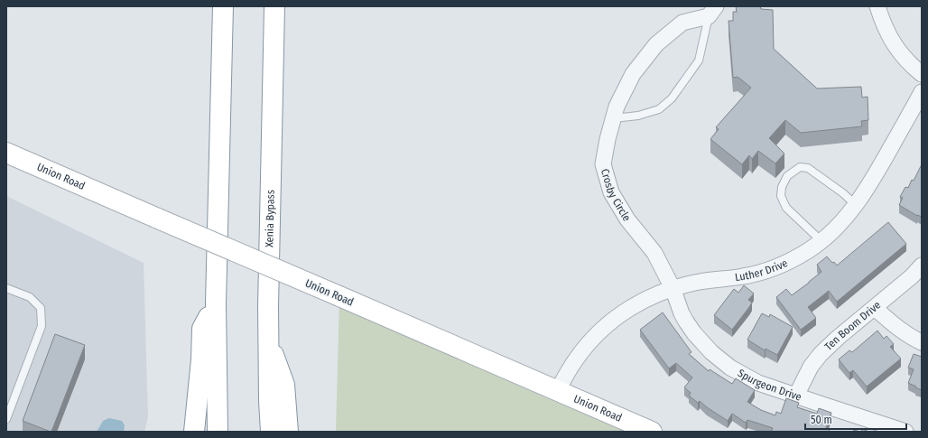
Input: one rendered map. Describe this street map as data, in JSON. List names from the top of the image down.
{
  "streets": {
    "main road": ["Union Road", "Xenia Bypass"],
    "street": [
      "Crosby Circle",
      "Luther Drive",
      "Ten Boom Drive",
      "Spurgeon Drive"
    ]
  },
  "crossings": [
    ["Union Road", "Luther Drive"],
    ["Crosby Circle", "Luther Drive"],
    ["Crosby Circle", "Spurgeon Drive"],
    ["Luther Drive", "Spurgeon Drive"],
    ["Ten Boom Drive", "Spurgeon Drive"]
  ],
  "scale_bar": "50 m"
}
